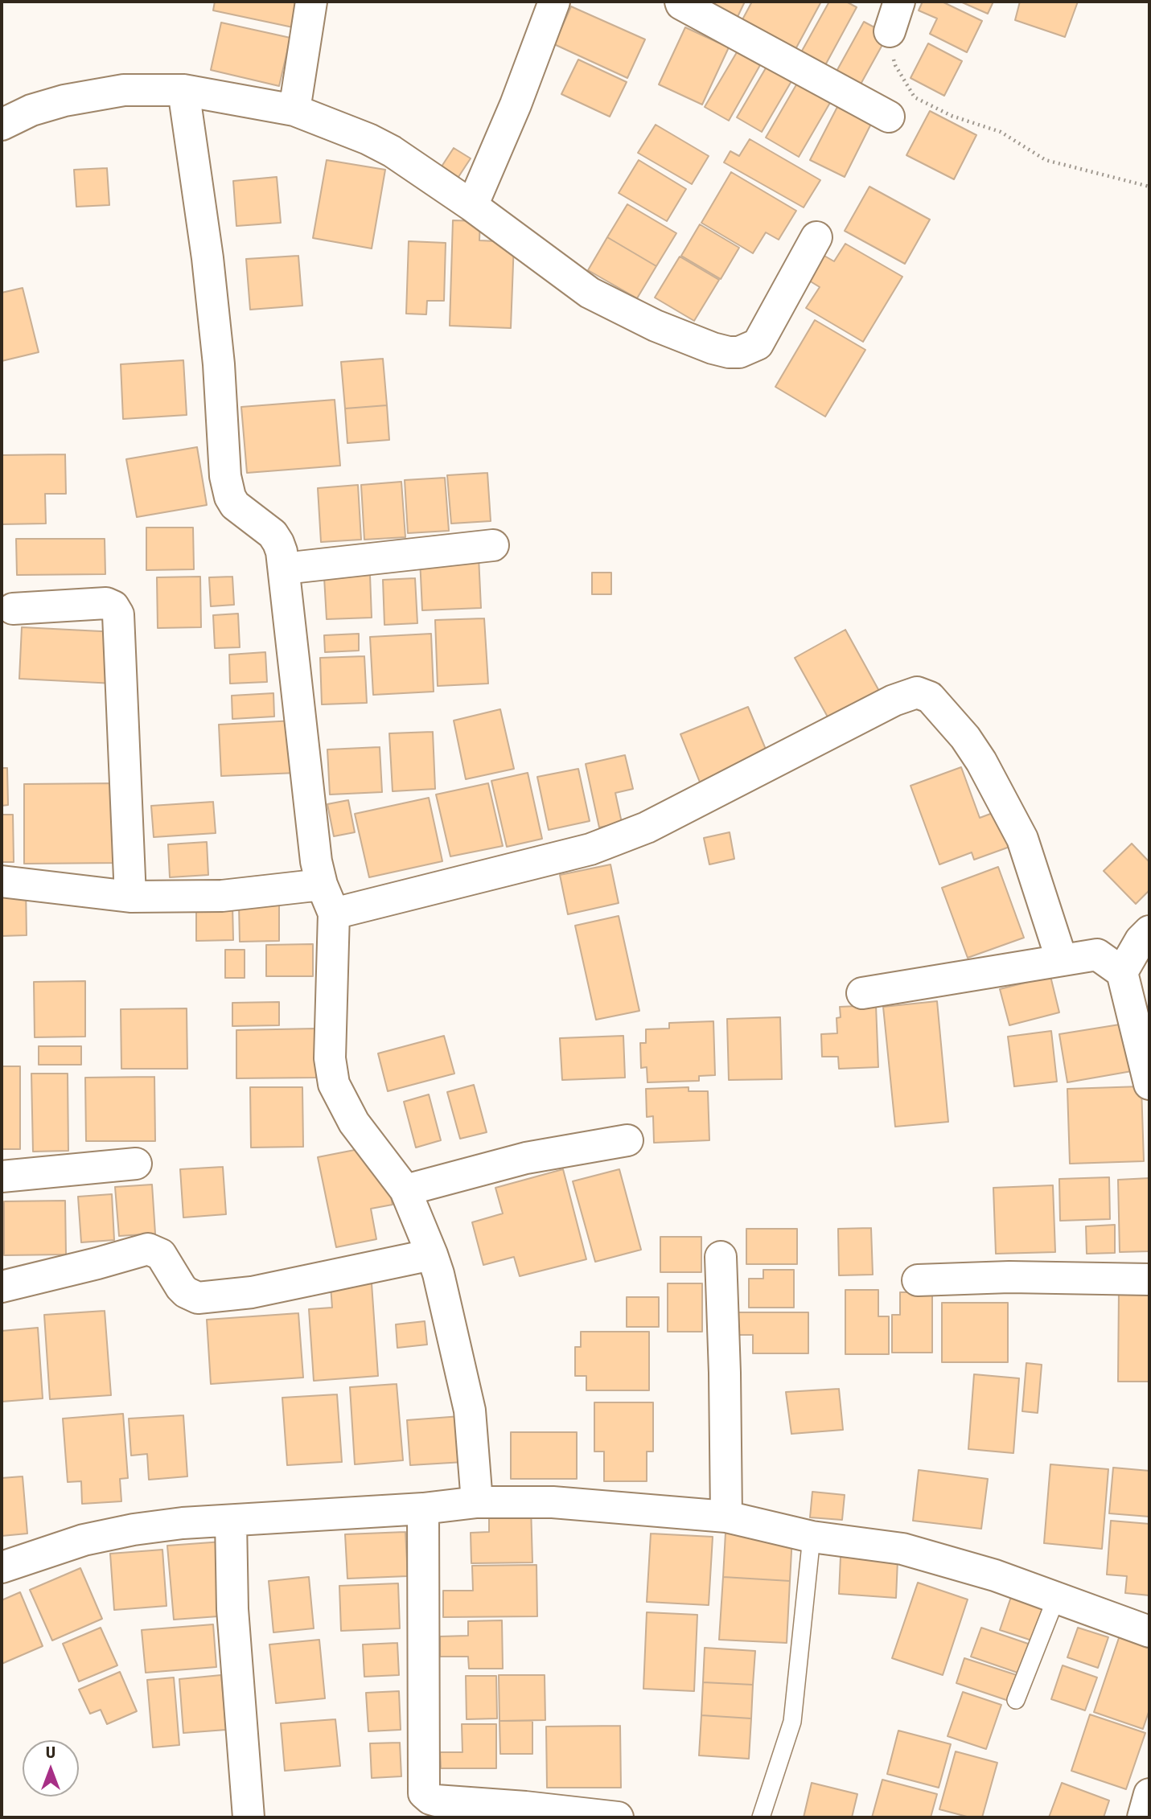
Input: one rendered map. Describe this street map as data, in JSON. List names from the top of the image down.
{
  "north": "top"
}
